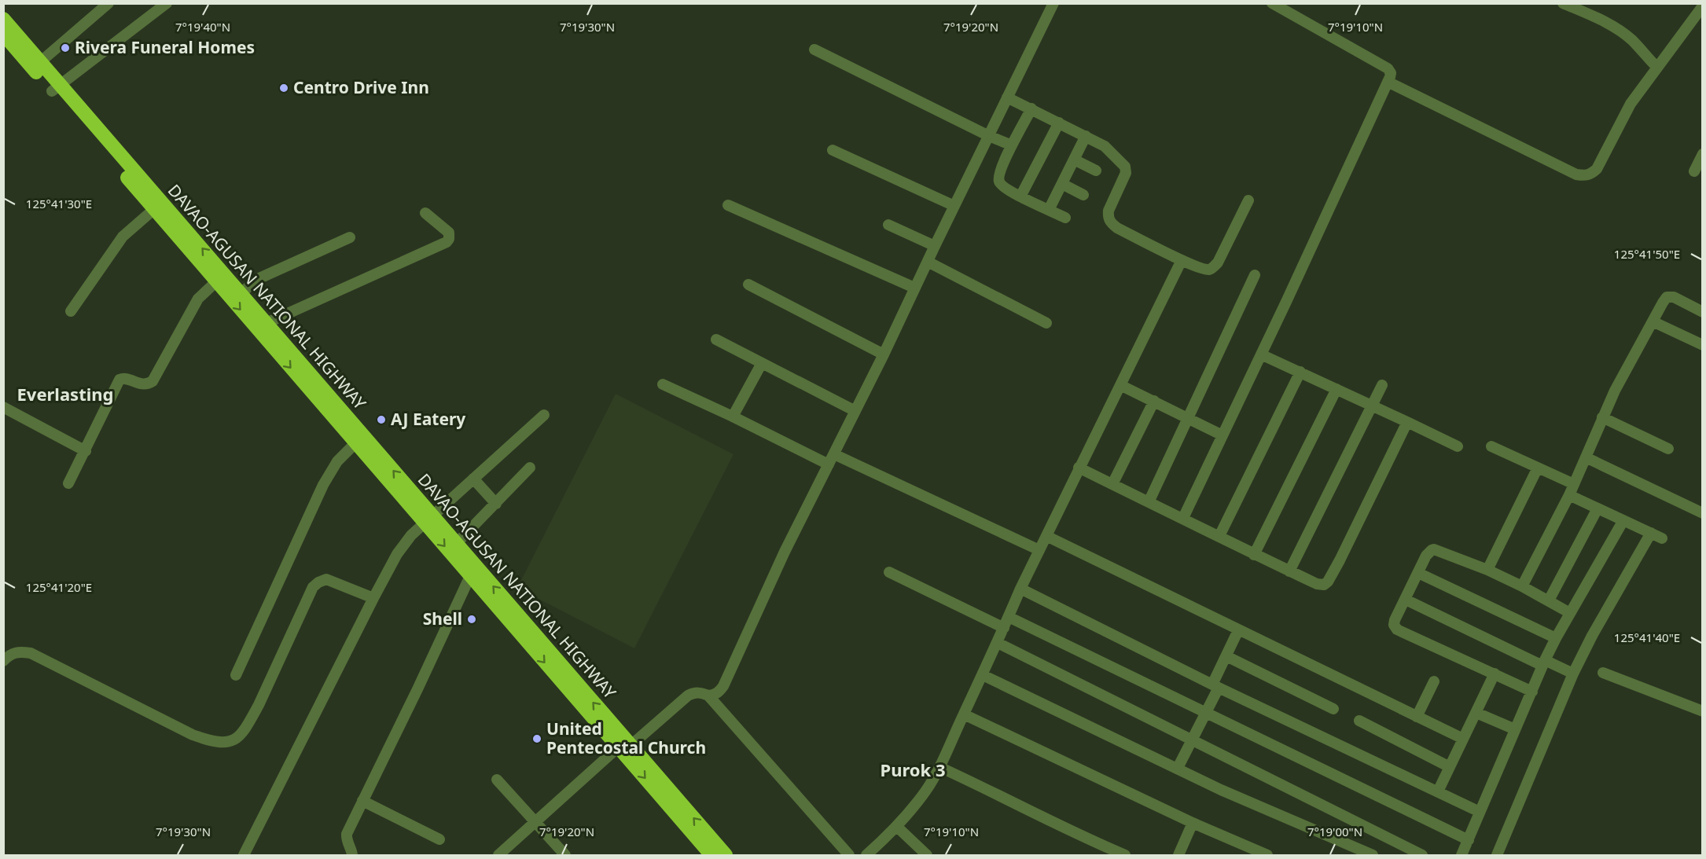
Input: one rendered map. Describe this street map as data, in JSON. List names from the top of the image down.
{
  "streets": {
    "highway": ["DAVAO-AGUSAN NATIONAL HIGHWAY"]
  },
  "districts": ["Everlasting", "Purok 3"],
  "places": [
    "Rivera Funeral Homes",
    "Centro Drive Inn",
    "AJ Eatery",
    "Shell",
    "United Pentecostal Church"
  ],
  "coordinates": [
    "7°19'40\"N",
    "7°19'30\"N",
    "7°19'20\"N",
    "7°19'10\"N",
    "125°41'30\"E",
    "125°41'50\"E",
    "125°41'20\"E",
    "125°41'40\"E",
    "7°19'00\"N"
  ]
}
